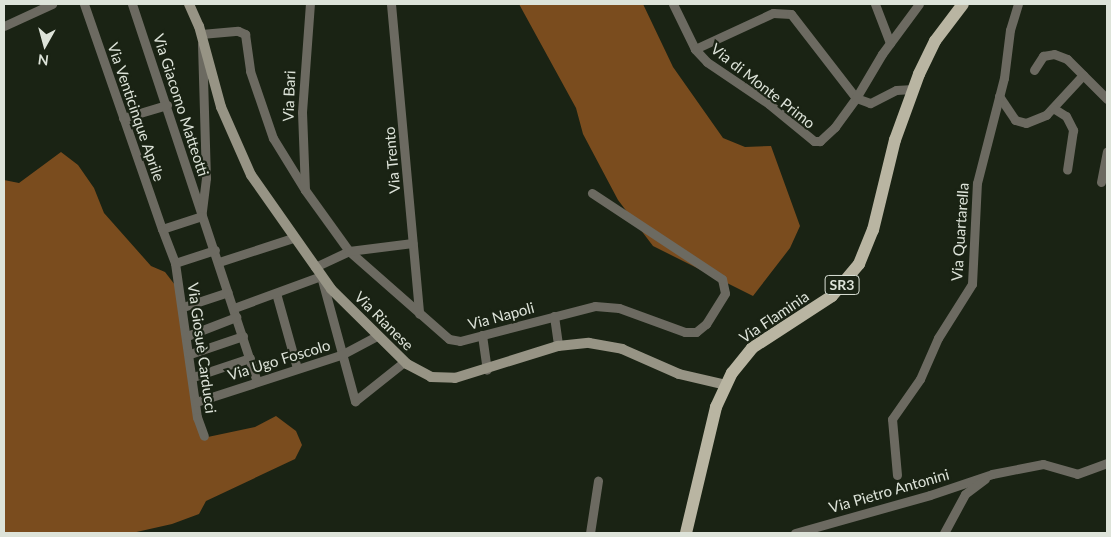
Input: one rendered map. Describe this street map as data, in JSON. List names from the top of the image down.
{
  "streets": {
    "main road": ["SR3", "Via Flaminia", "Via Rianese"],
    "street": [
      "Via di Monte Primo",
      "Via Bari",
      "Via Giacomo Matteotti",
      "Via Venticinque Aprile",
      "Via Trento",
      "Via Quartarella",
      "Via Napoli",
      "Via Giosuè Carducci",
      "Via Ugo Foscolo",
      "Via Pietro Antonini"
    ]
  },
  "crossings": [
    ["Via Bari", "Via Napoli"],
    ["Via Giacomo Matteotti", "Via Ugo Foscolo"],
    ["Via Venticinque Aprile", "Via Giosuè Carducci"],
    ["Via Trento", "Via Napoli"],
    ["Via Napoli", "Via Rianese"],
    ["Via Flaminia", "Via Rianese"],
    ["Via Rianese", "Via Ugo Foscolo"],
    ["Via Giosuè Carducci", "Via Ugo Foscolo"]
  ],
  "north": "bottom"
}
